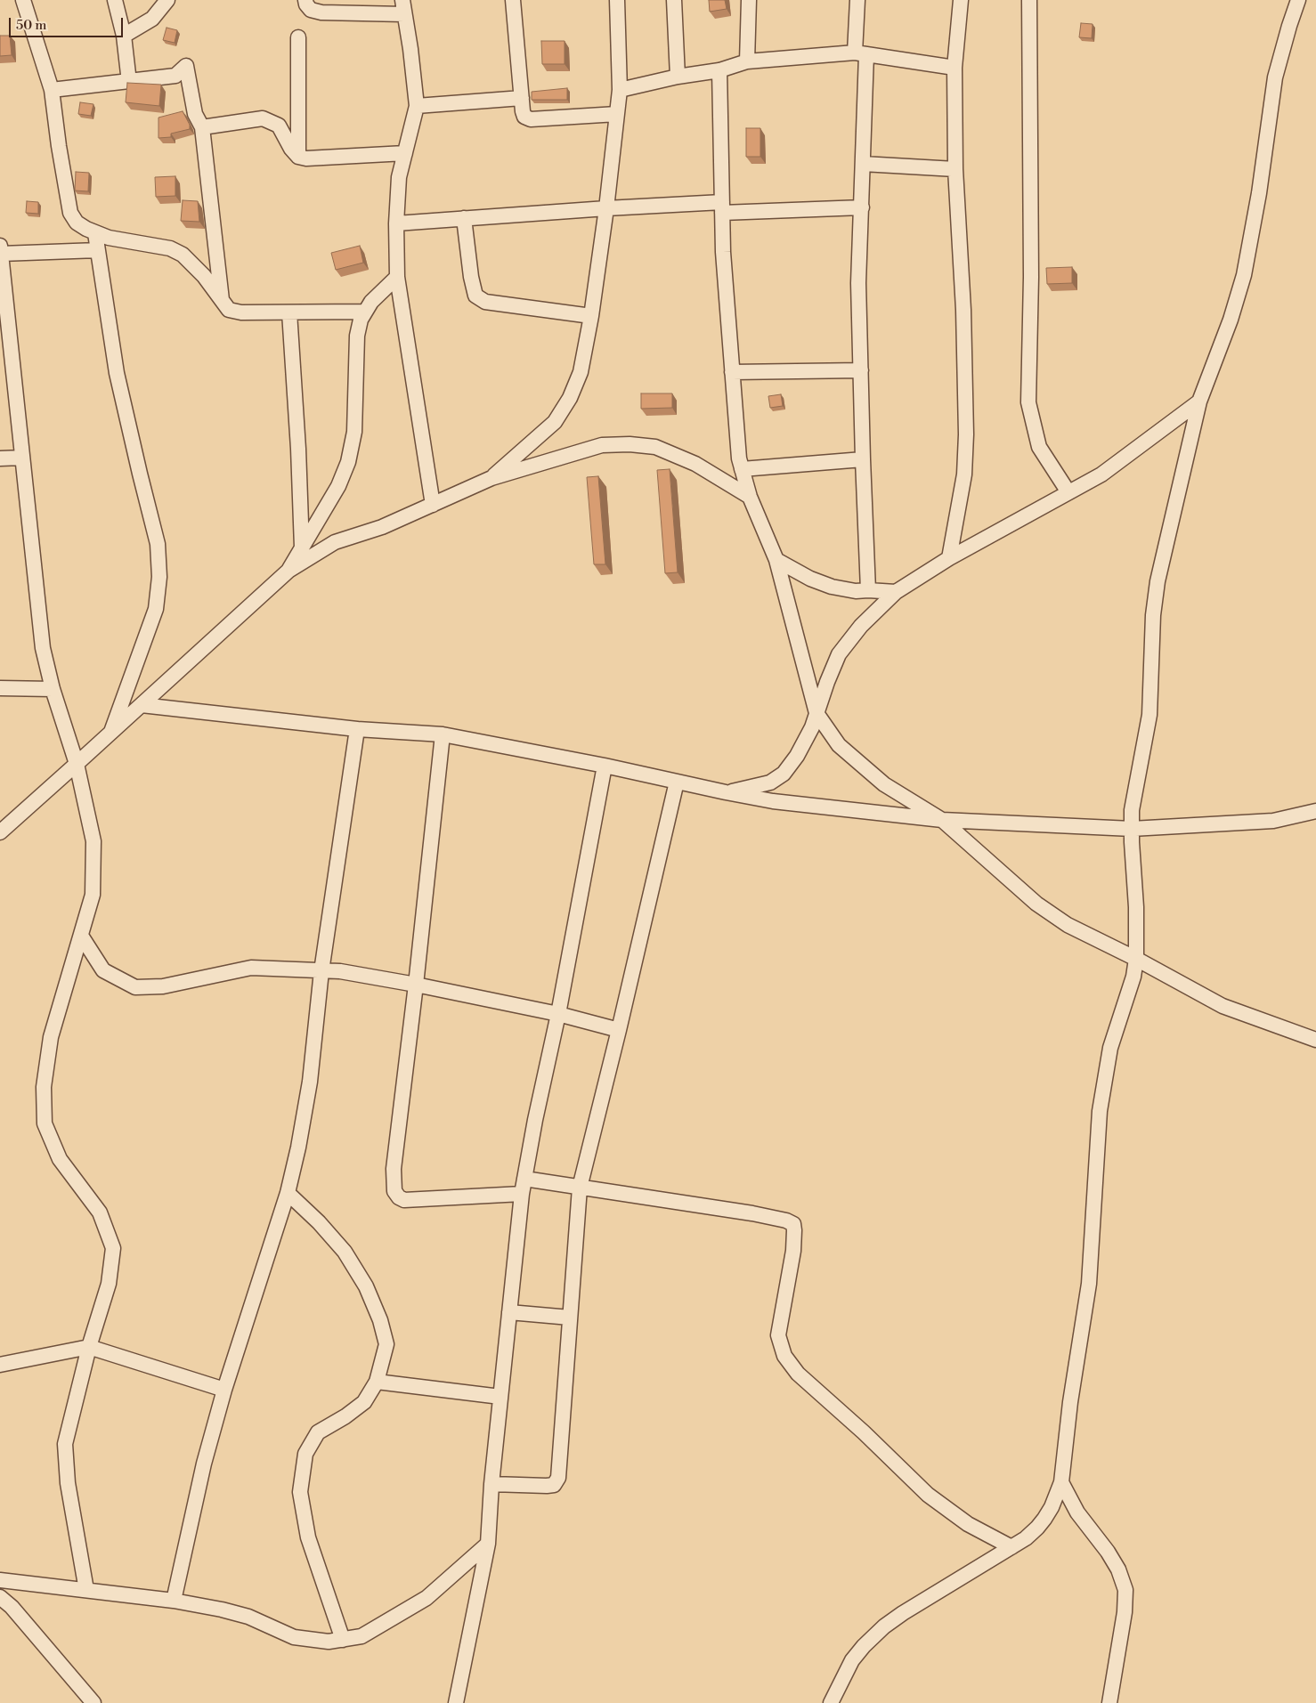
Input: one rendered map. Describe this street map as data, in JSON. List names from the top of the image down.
{
  "scale_bar": "50 m"
}
